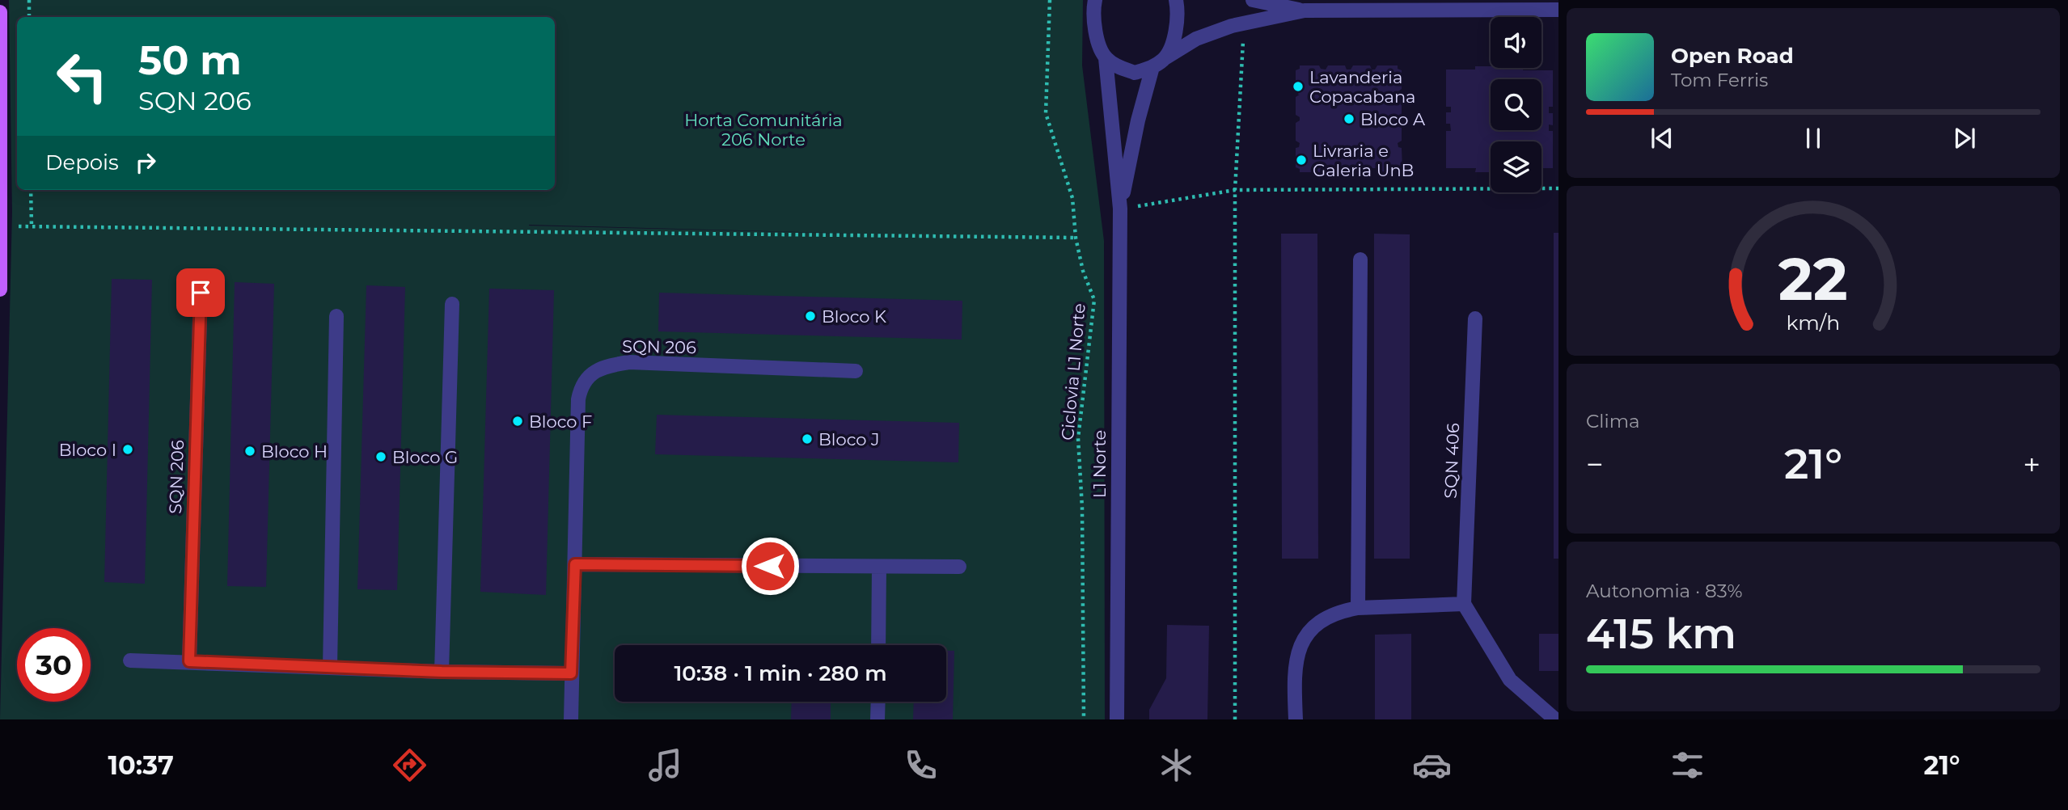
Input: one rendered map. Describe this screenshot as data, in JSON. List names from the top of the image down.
{
  "streets": {
    "street": ["SQN 206", "SQN 406", "L1 Norte"],
    "path": ["Ciclovia L1 Norte"]
  },
  "parks": ["Horta Comunitária 206 Norte"],
  "places": [
    "Lavanderia Copacabana",
    "Bloco A",
    "Livraria e Galeria UnB",
    "Bloco K",
    "Bloco F",
    "Bloco J",
    "Bloco I",
    "Bloco H",
    "Bloco G"
  ],
  "page": {
    "turn": ["50 m", "SQN 206"],
    "song": ["Open Road", "Tom Ferris"],
    "then": "Depois",
    "tile": [
      "Clima",
      ["Autonomia · 83%", "415 km"]
    ],
    "heat": ["−", "21°", "+"],
    "limit": "30",
    "trip": "10:38 · 1 min · 280 m",
    "tabs": ["10:37", "21°"],
    "gauge": ["22", "km/h"]
  }
}
